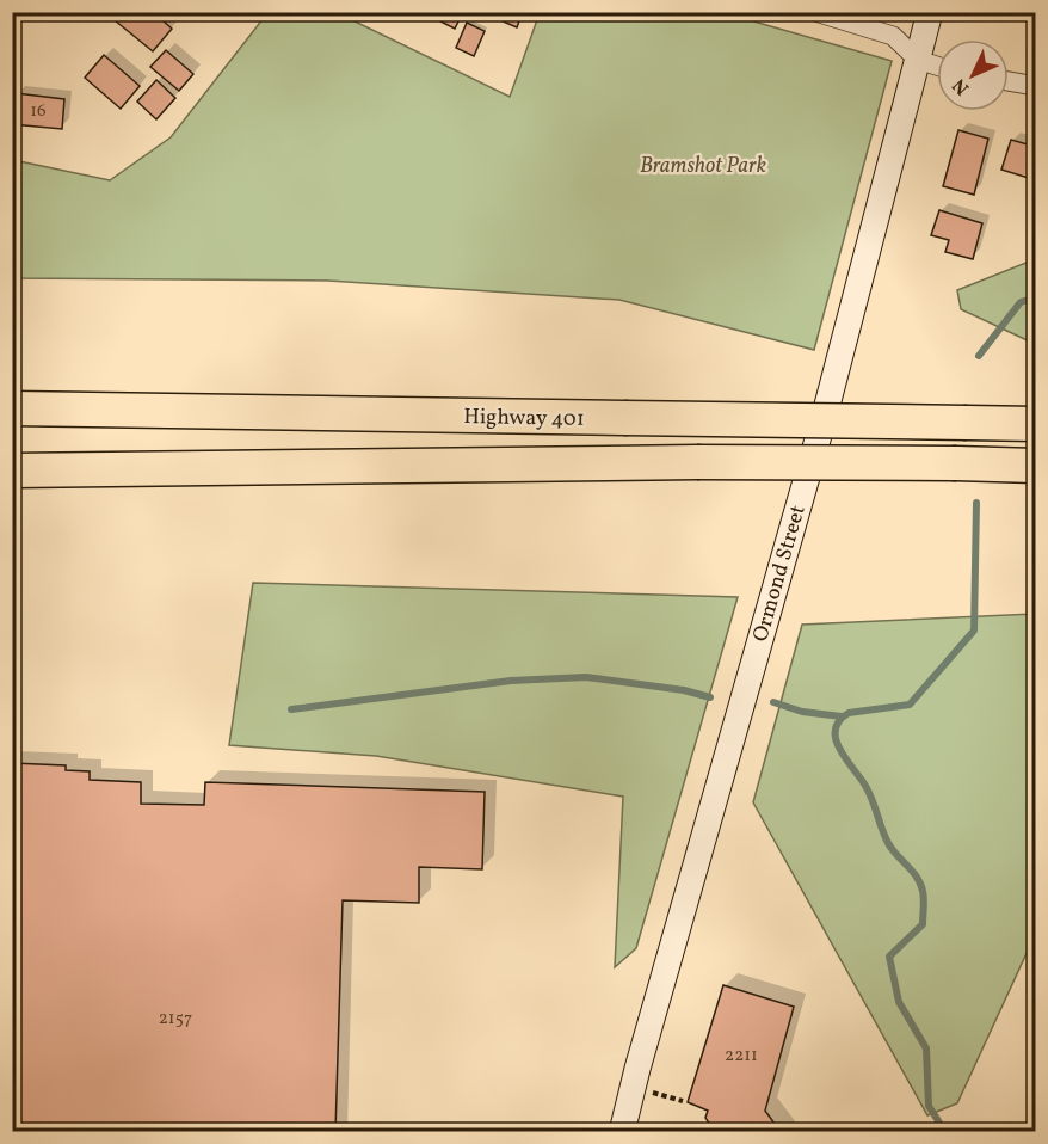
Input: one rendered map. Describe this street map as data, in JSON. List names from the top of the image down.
{
  "streets": {
    "highway": ["Highway 401"],
    "street": ["Ormond Street"]
  },
  "parks": ["Bramshot Park"],
  "house_numbers": ["16", "2157", "2211"],
  "north": "bottom left"
}
